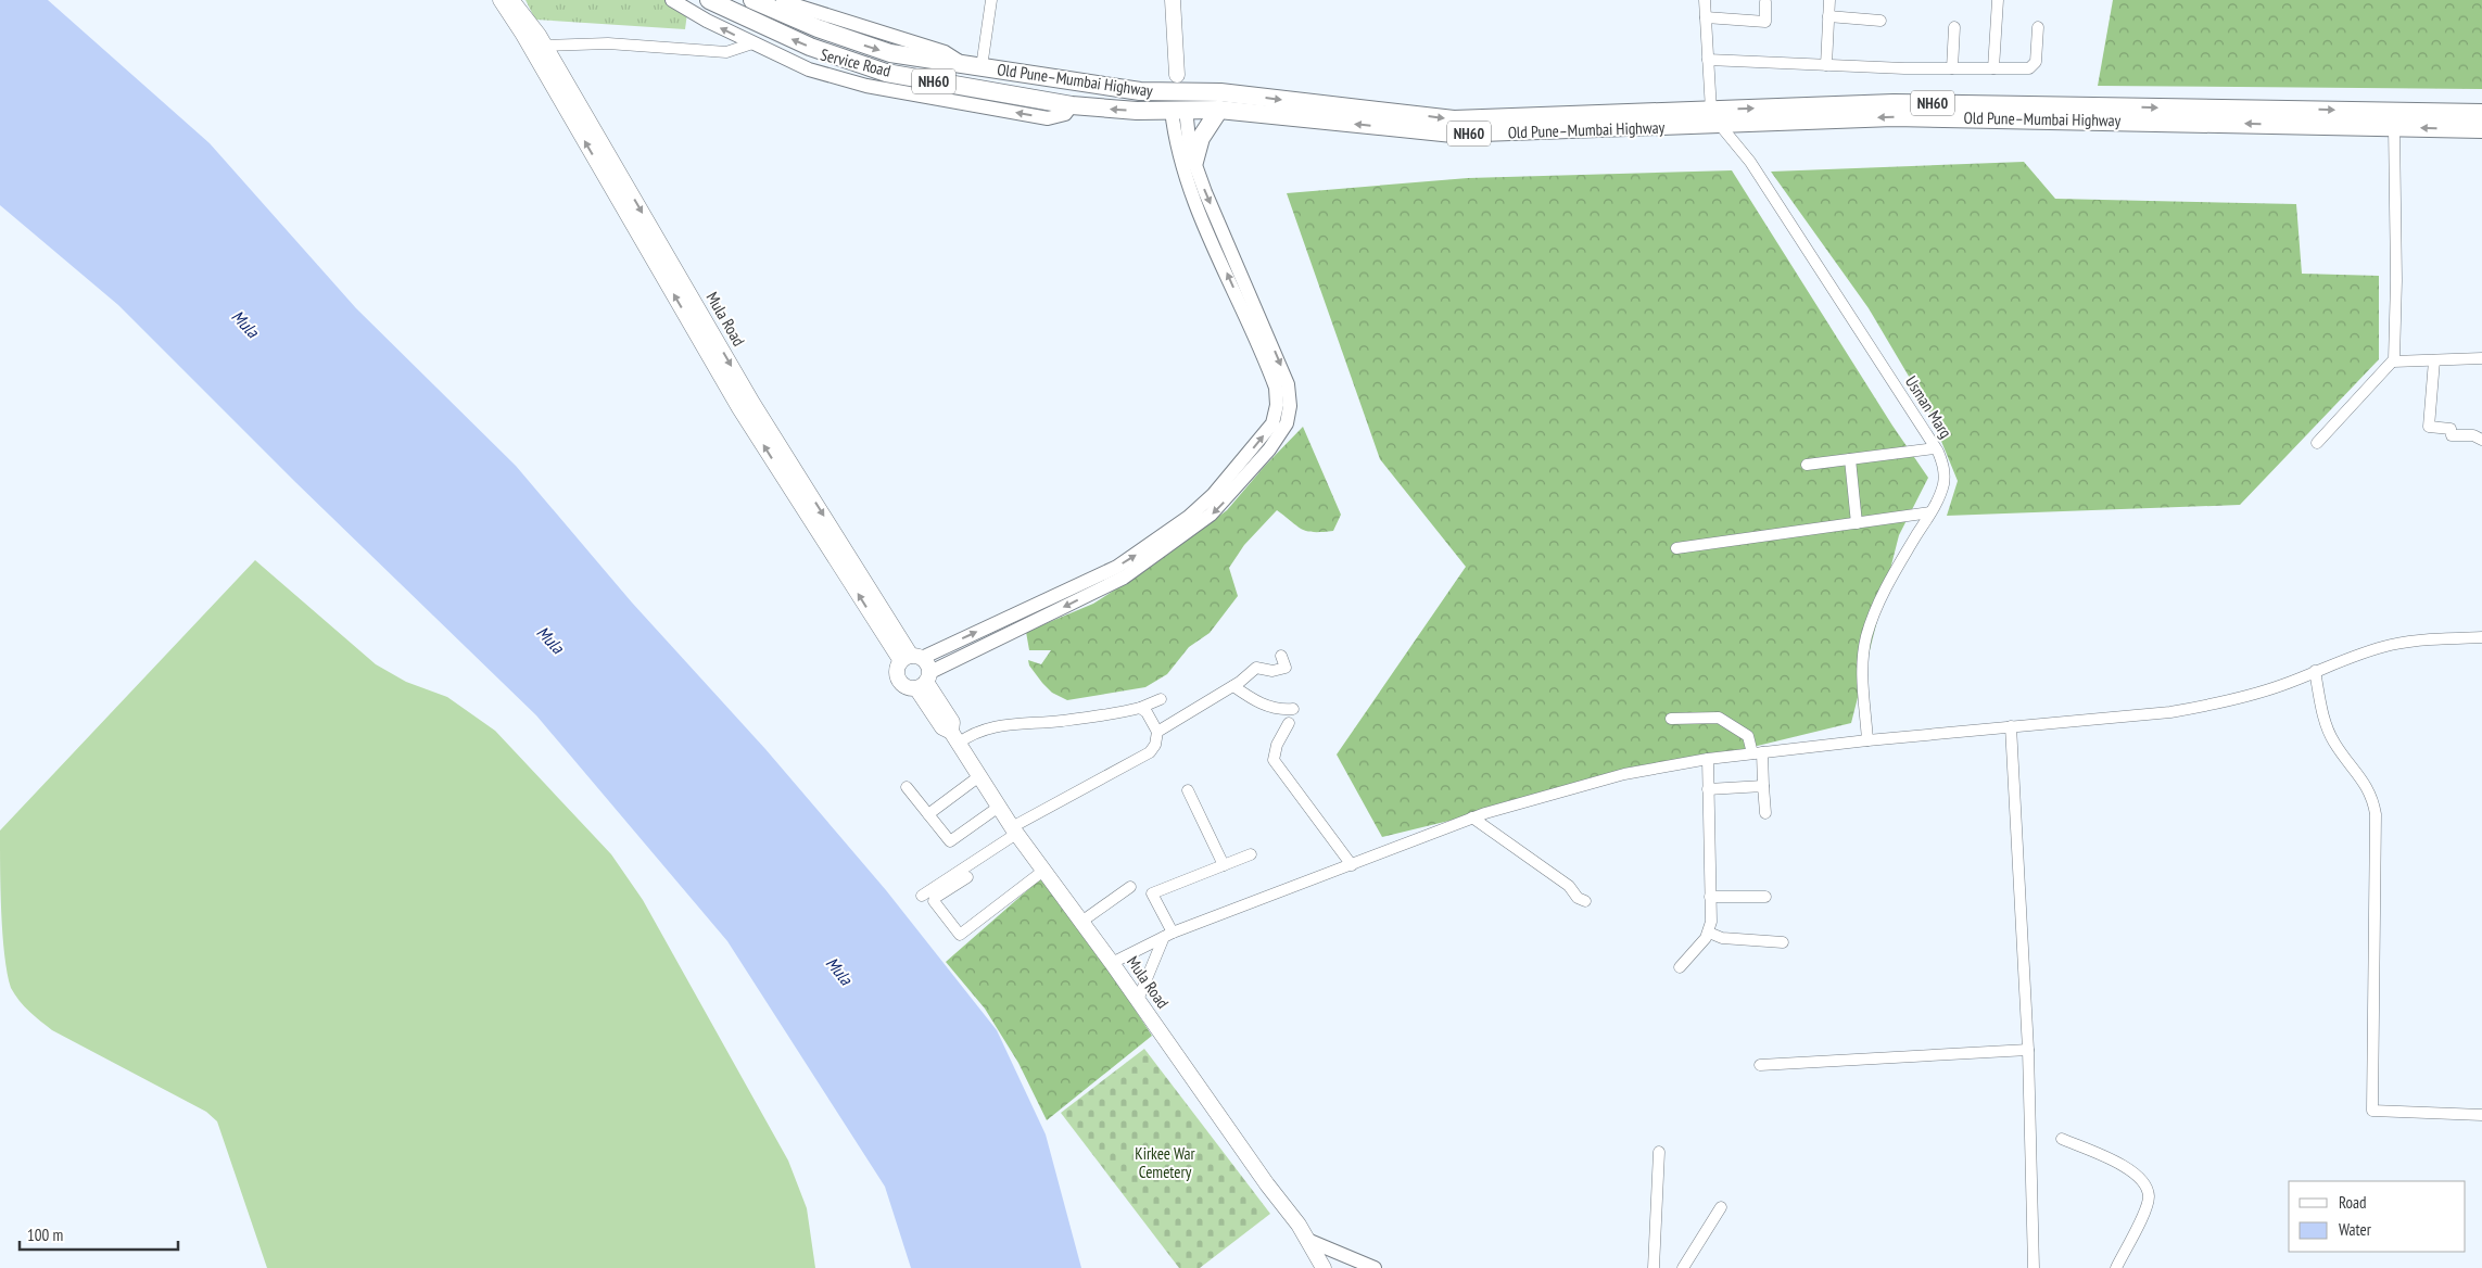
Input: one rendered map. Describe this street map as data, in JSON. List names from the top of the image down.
{
  "streets": {
    "highway": ["Old Pune–Mumbai Highway", "NH60"],
    "main road": ["Mula Road"],
    "street": ["Service Road", "Usman Marg"]
  },
  "crossings": [
    ["Service Road", "Old Pune–Mumbai Highway"],
    ["Old Pune–Mumbai Highway", "Usman Marg"]
  ],
  "water": ["Mula"],
  "parks": ["Kirkee War Cemetery"],
  "legend": ["Road", "Water"],
  "scale_bar": "100 m"
}
